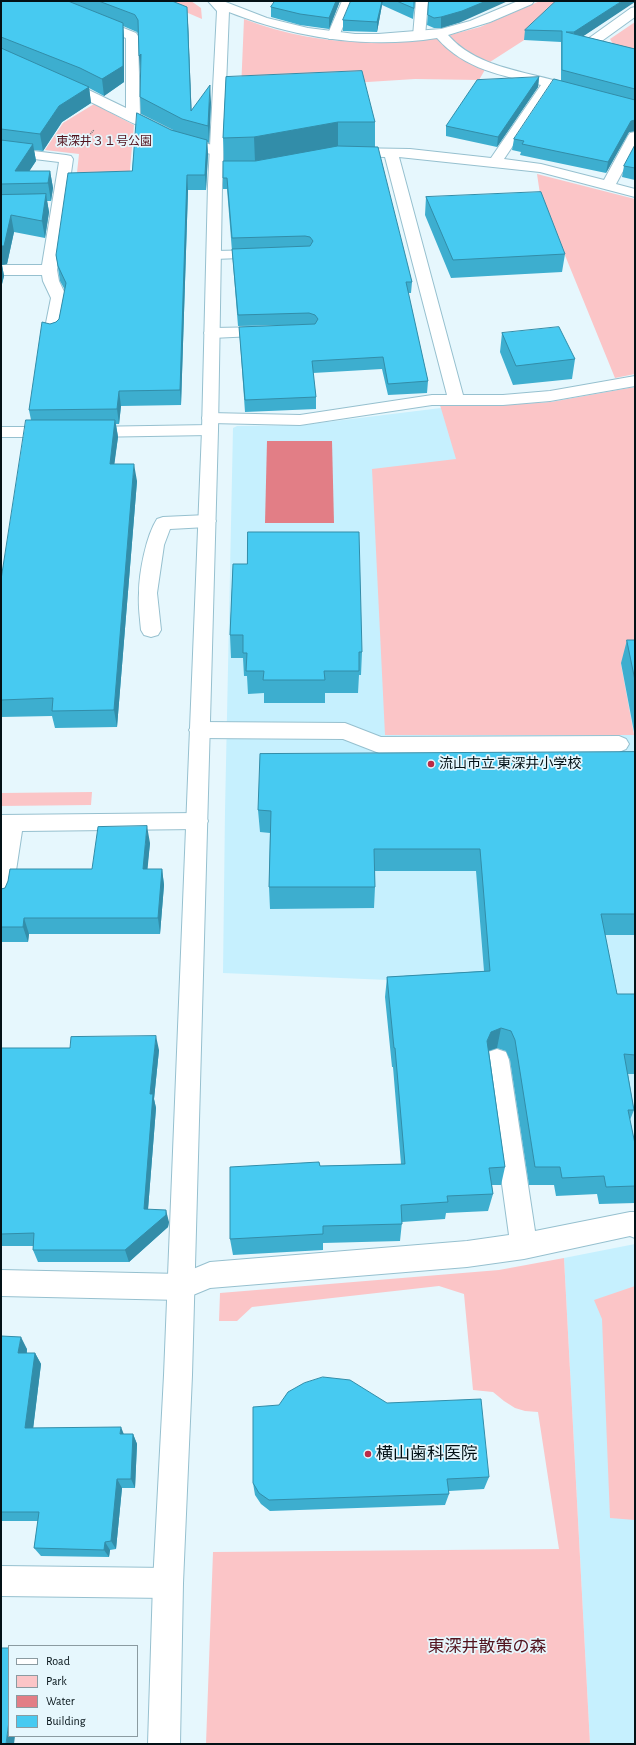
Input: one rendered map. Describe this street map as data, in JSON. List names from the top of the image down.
{
  "parks": ["東深井３１号公園", "東深井散策の森"],
  "places": ["流山市立 東深井小学校", "横山歯科医院"],
  "legend": [
    "Road",
    "Park",
    "Water",
    "Building"
  ]
}
